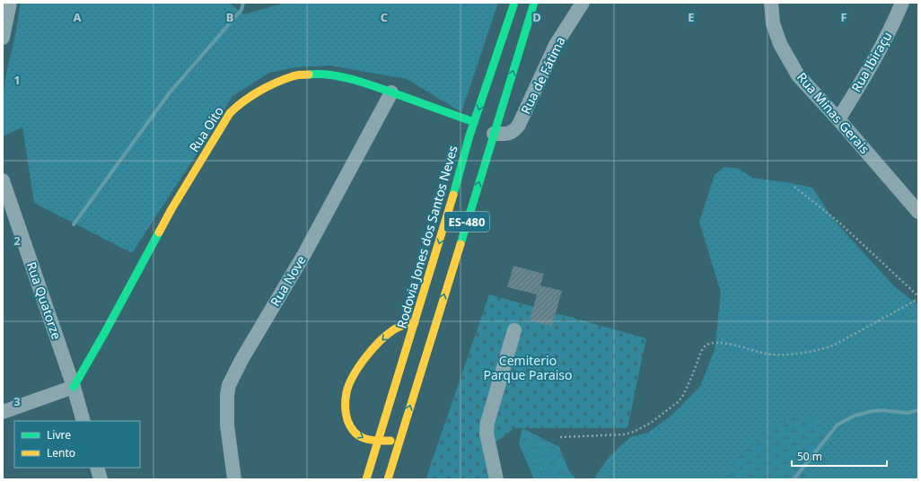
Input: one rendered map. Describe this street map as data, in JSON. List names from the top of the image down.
{
  "streets": {
    "main road": ["Rua Oito", "ES-480", "Rodovia Jones dos Santos Neves"],
    "street": [
      "Rua Ibiraçu",
      "Rua de Fátima",
      "Rua Minas Gerais",
      "Rua Nove",
      "Rua Quatorze"
    ]
  },
  "crossings": [
    ["Rua Ibiraçu", "Rua Minas Gerais"],
    ["Rua de Fátima", "ES-480"],
    ["Rua Oito", "Rodovia Jones dos Santos Neves"],
    ["Rua Oito", "Rua Nove"],
    ["Rua Oito", "Rua Quatorze"]
  ],
  "parks": ["Cemiterio Parque Paraiso"],
  "legend": ["Livre", "Lento"],
  "scale_bar": "50 m",
  "grid": {
    "columns": [
      "A",
      "B",
      "C",
      "D",
      "E",
      "F"
    ],
    "rows": ["1", "2", "3"]
  }
}
